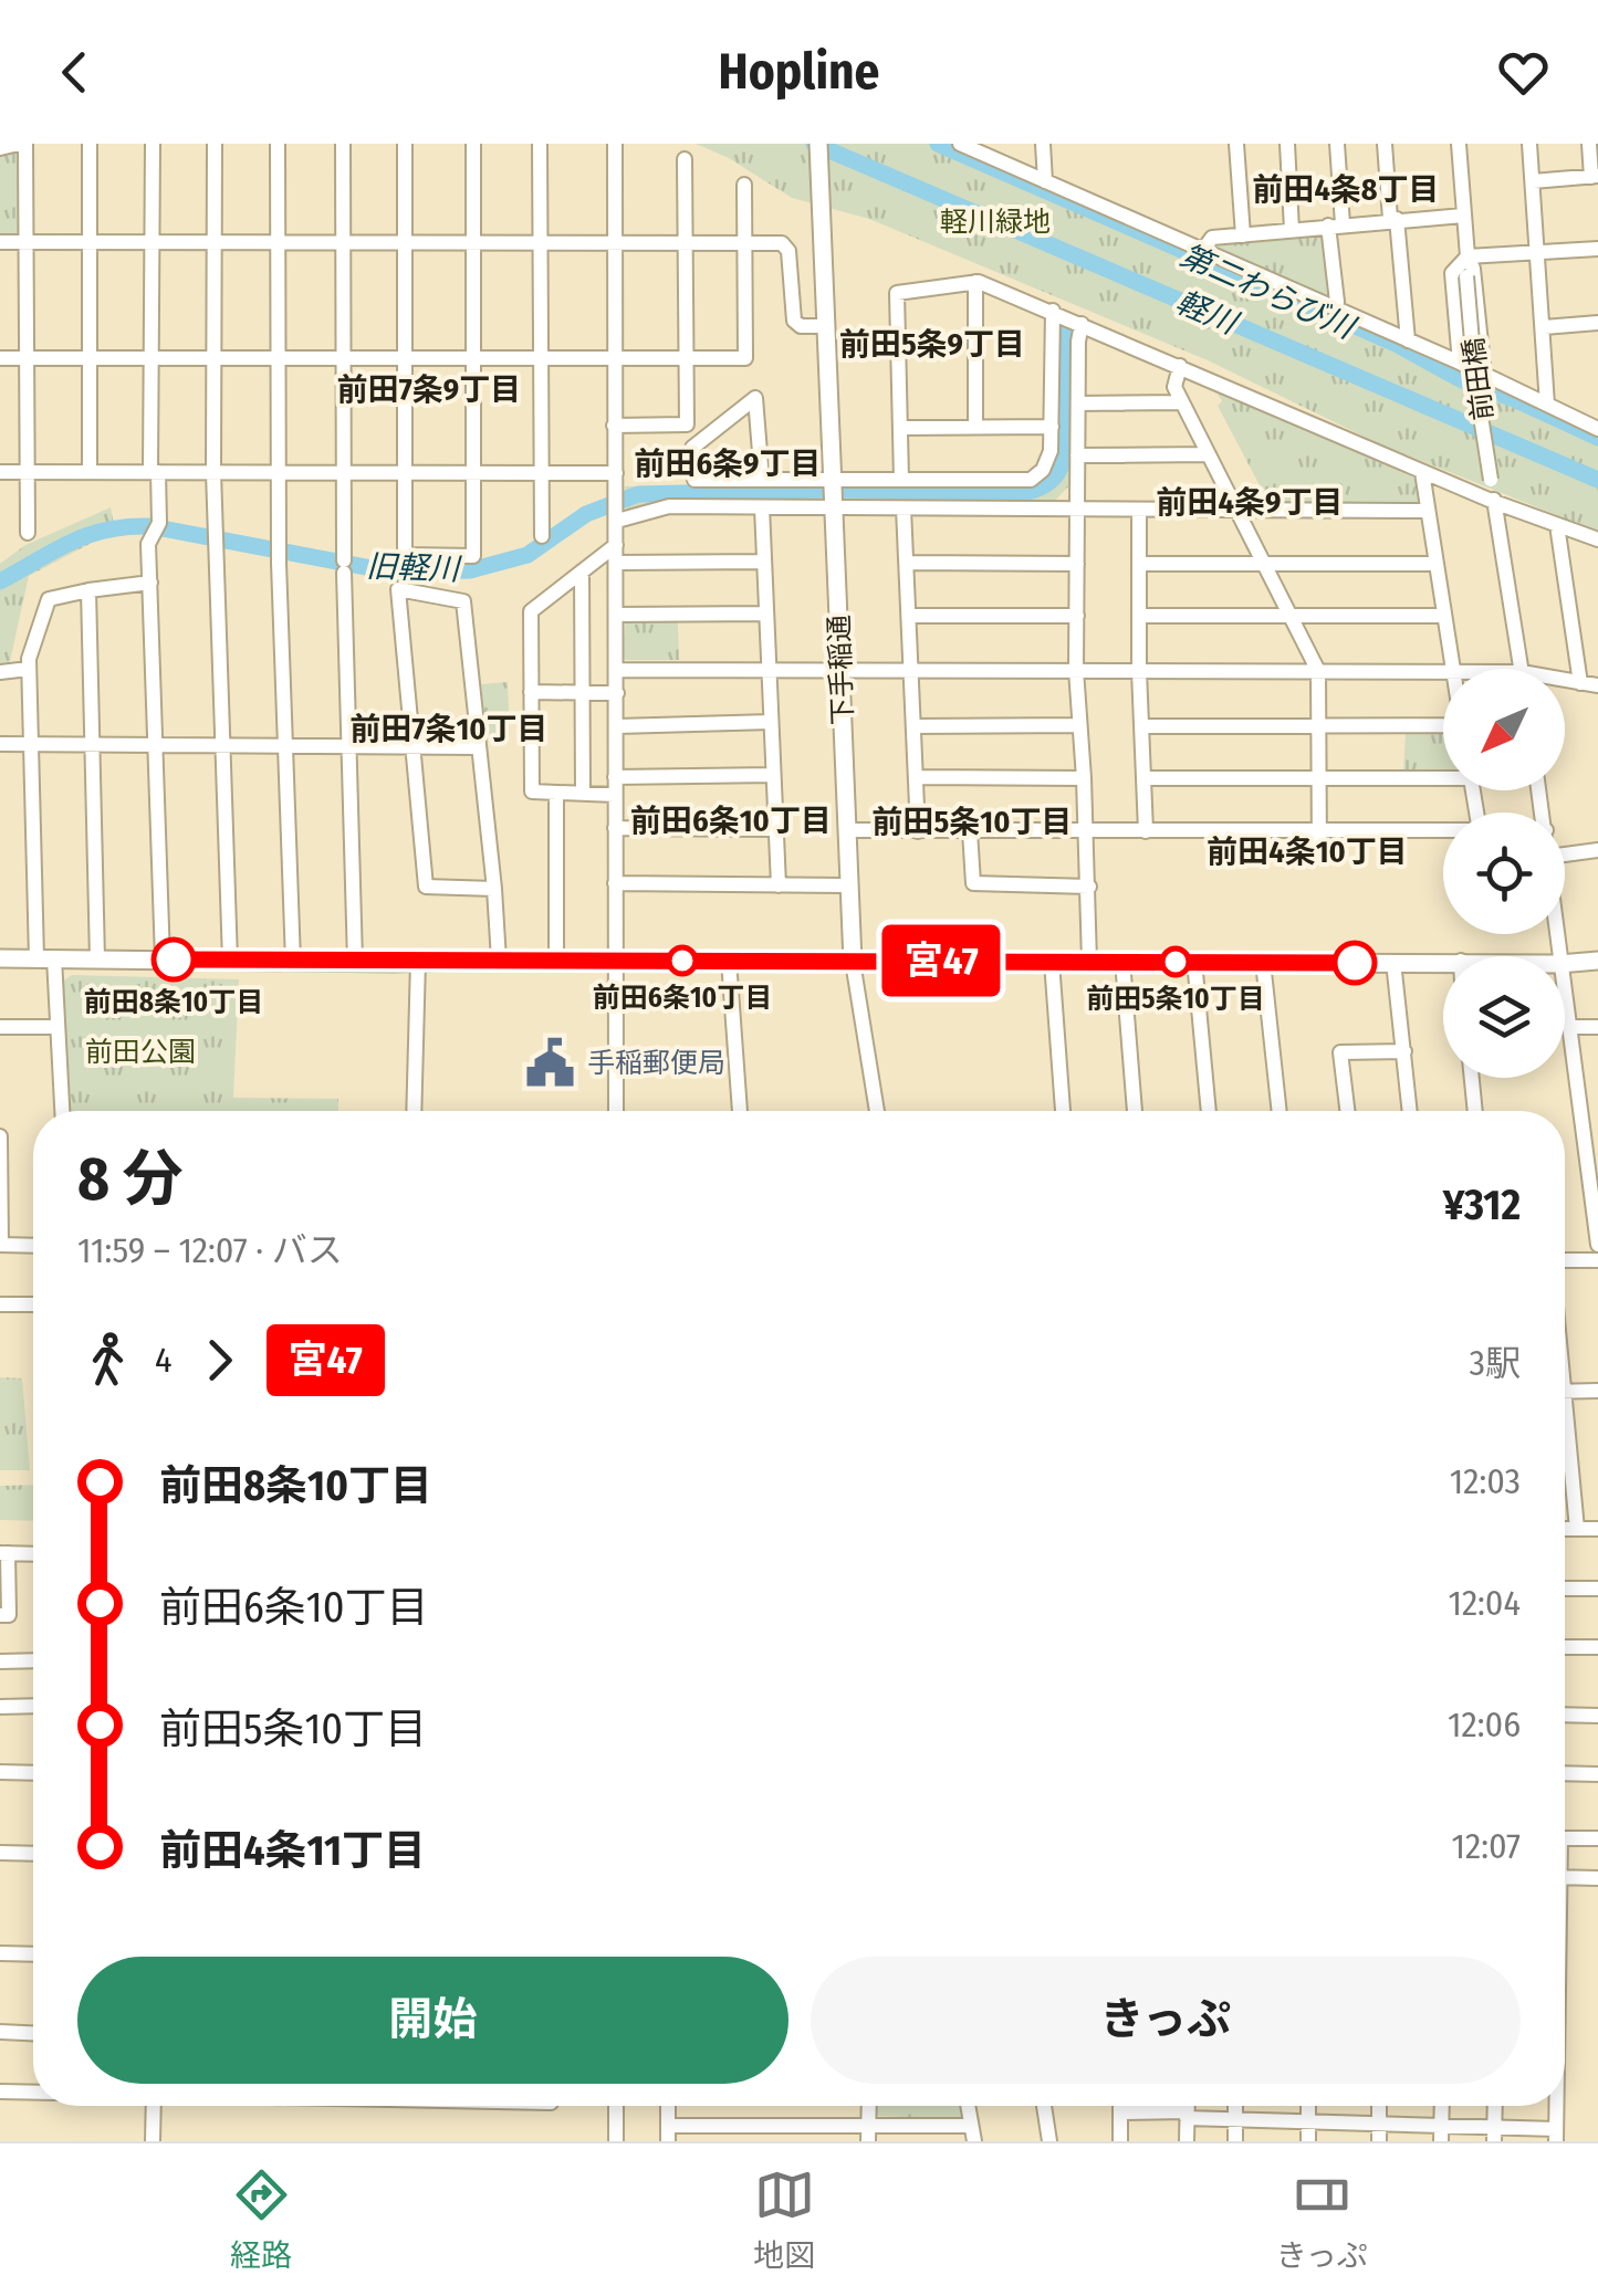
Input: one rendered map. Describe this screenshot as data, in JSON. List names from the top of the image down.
{
  "streets": {
    "main road": ["下手稲通"],
    "street": ["前田橋"]
  },
  "districts": [
    "前田4条8丁目",
    "前田5条9丁目",
    "前田7条9丁目",
    "前田6条9丁目",
    "前田4条9丁目",
    "前田7条10丁目",
    "前田6条10丁目",
    "前田5条10丁目",
    "前田4条10丁目"
  ],
  "water": ["第二わらび川", "軽川", "旧軽川"],
  "parks": ["軽川緑地", "前田公園"],
  "places": {
    "other": ["前田8条10丁目", "前田6条10丁目", "前田5条10丁目"],
    "public building": ["手稲郵便局"]
  },
  "lines": ["bus line 宮47"],
  "north": "bottom left",
  "page": {
    "header": "Hopline",
    "on_map": "宮47",
    "heading": ["8 分", "11:59 – 12:07 · バス", "¥312"],
    "legs": ["4", "宮47", "3駅"],
    "list": [
      {
        "name": "前田8条10丁目",
        "value": "12:03"
      },
      {
        "name": "前田6条10丁目",
        "value": "12:04"
      },
      {
        "name": "前田5条10丁目",
        "value": "12:06"
      },
      {
        "name": "前田4条11丁目",
        "value": "12:07"
      }
    ],
    "buttons": ["開始", "きっぷ"],
    "tabs": ["経路", "地図", "きっぷ"]
  }
}
